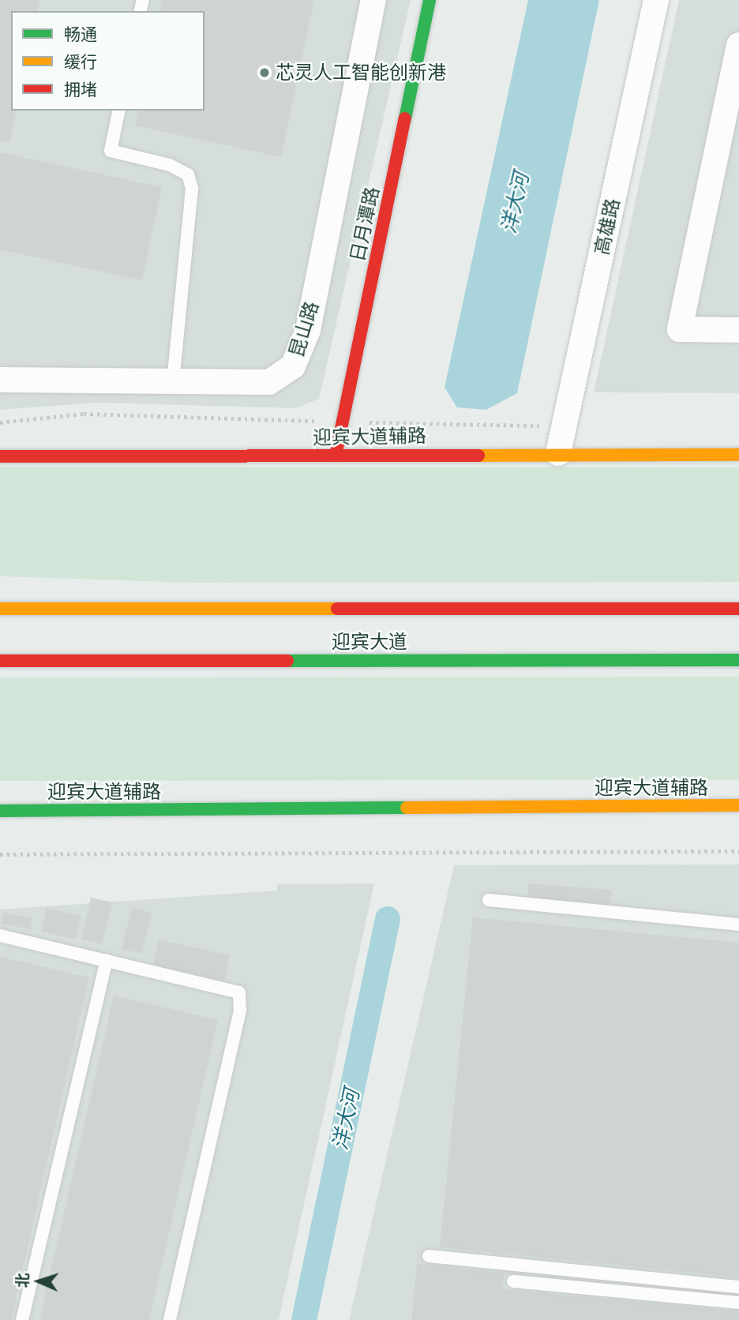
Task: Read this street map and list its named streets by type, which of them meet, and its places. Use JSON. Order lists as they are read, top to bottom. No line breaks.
{"streets":{"main road":["日月潭路","迎宾大道辅路","迎宾大道"],"street":["高雄路","昆山路"]},"crossings":[["日月潭路","迎宾大道辅路"],["高雄路","迎宾大道辅路"]],"water":["洋大河"],"places":["芯灵人工智能创新港"],"legend":["畅通","缓行","拥堵"],"north":"left"}
